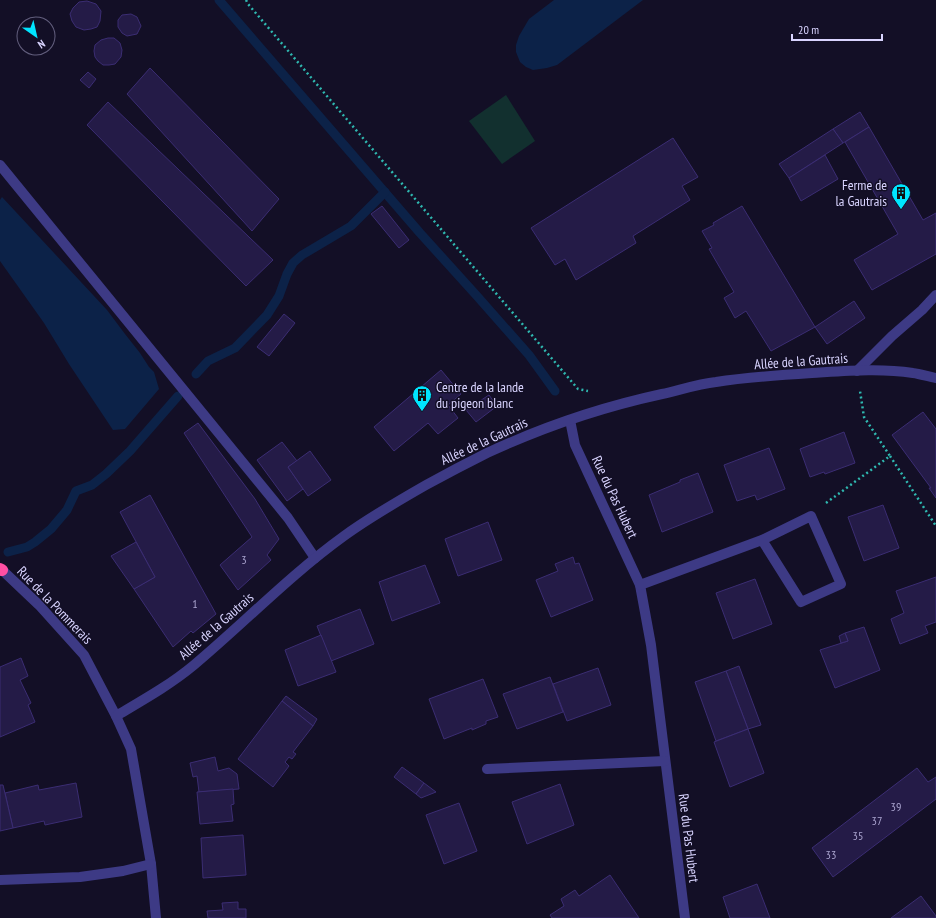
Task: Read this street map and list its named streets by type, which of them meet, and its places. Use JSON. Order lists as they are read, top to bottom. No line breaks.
{"streets":{"street":["Allée de la Gautrais","Rue du Pas Hubert","Rue de la Pommerais"]},"crossings":[["Allée de la Gautrais","Rue du Pas Hubert"],["Allée de la Gautrais","Rue de la Pommerais"]],"places":{"building":["Ferme de la Gautrais","Centre de la lande du pigeon blanc"]},"house_numbers":["3","1","39","37","35","33"],"scale_bar":"20 m","north":"bottom right"}
